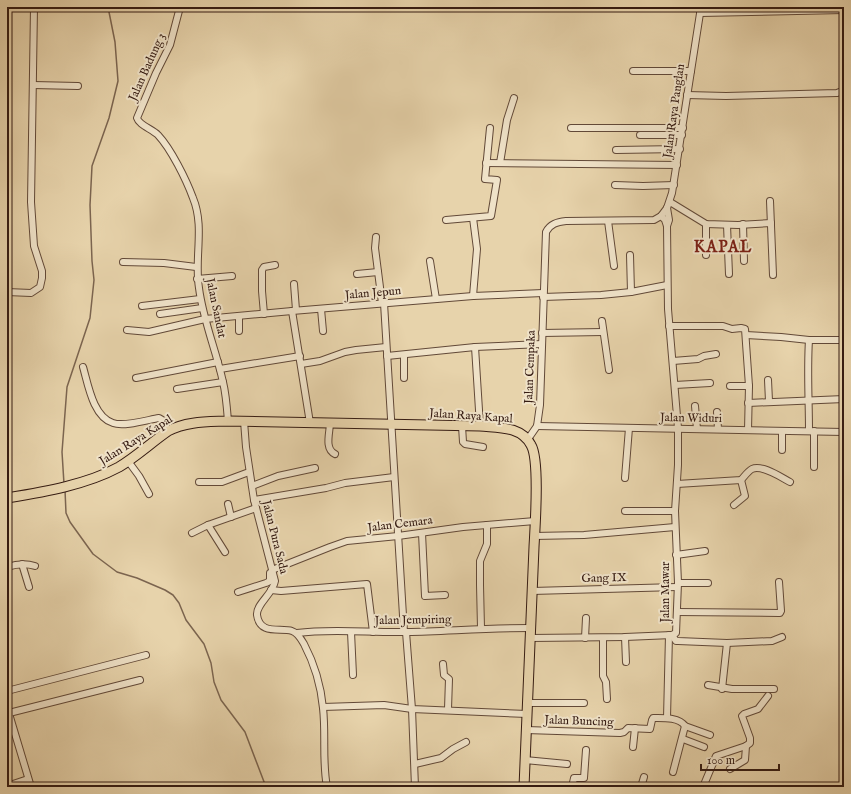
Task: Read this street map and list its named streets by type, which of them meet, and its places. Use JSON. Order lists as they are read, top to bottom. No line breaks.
{"streets":{"highway":["Jalan Raya Kapal"],"street":["Jalan Badung 3","Jalan Raya Panglan","Jalan Jepun","Jalan Sandat","Jalan Cempaka","Jalan Widuri","Jalan Cemara","Jalan Pura Sada","Gang IX","Jalan Mawar","Jalan Jempiring","Jalan Buncing"]},"crossings":[["Jalan Badung 3","Jalan Sandat"],["Jalan Raya Panglan","Jalan Cempaka"],["Jalan Raya Panglan","Jalan Mawar"],["Jalan Jepun","Jalan Sandat"],["Jalan Jepun","Jalan Cempaka"],["Jalan Jepun","Jalan Mawar"],["Jalan Sandat","Jalan Raya Kapal"],["Jalan Cempaka","Jalan Raya Kapal"],["Jalan Cempaka","Jalan Widuri"],["Jalan Raya Kapal","Jalan Pura Sada"],["Jalan Widuri","Jalan Mawar"],["Jalan Cemara","Jalan Pura Sada"],["Jalan Pura Sada","Jalan Jempiring"],["Gang IX","Jalan Mawar"]],"districts":["KAPAL"],"scale_bar":"100 m"}
